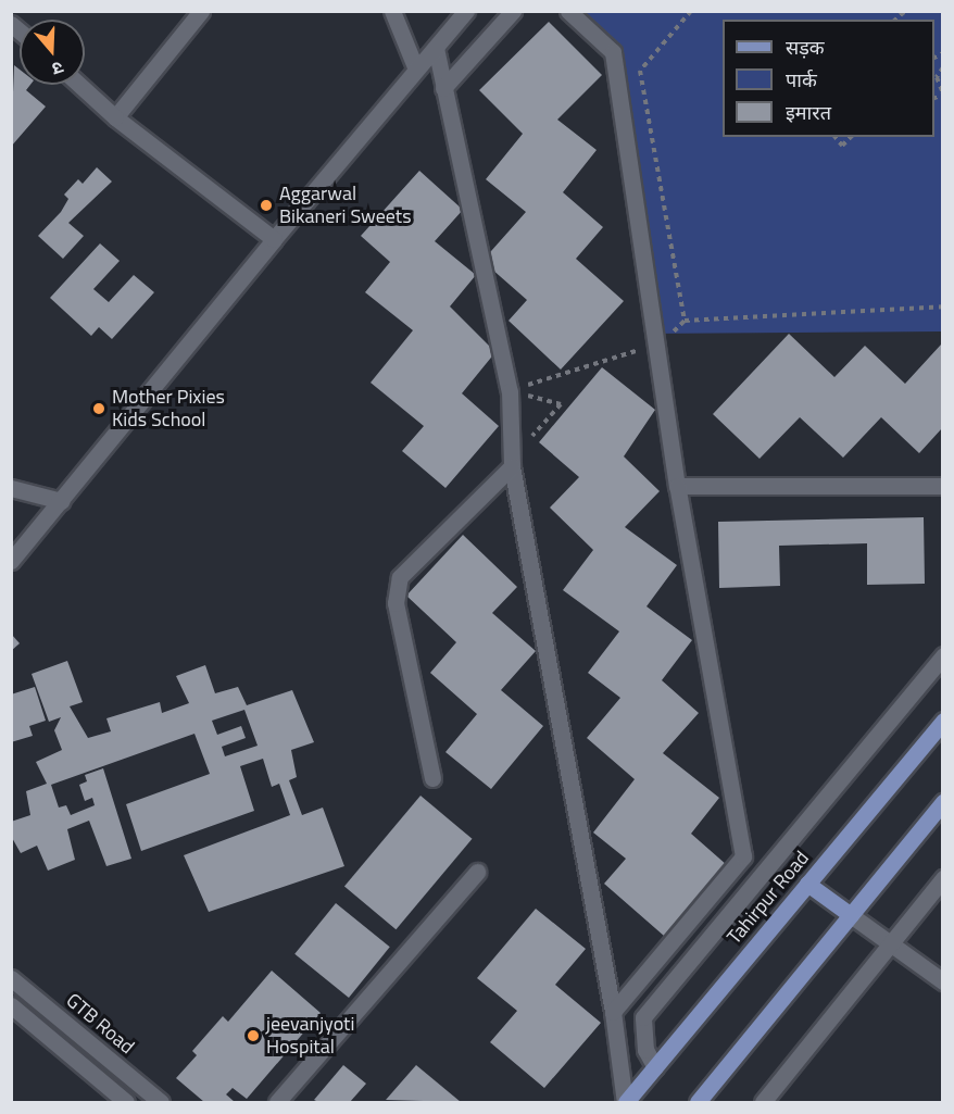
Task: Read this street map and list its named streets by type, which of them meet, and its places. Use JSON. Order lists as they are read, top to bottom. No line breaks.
{"streets":{"main road":["Tahirpur Road"],"street":["GTB Road"]},"places":["Aggarwal Bikaneri Sweets","Mother Pixies Kids School","jeevanjyoti Hospital"],"legend":["सड़क","पार्क","इमारत"],"north":"bottom"}
